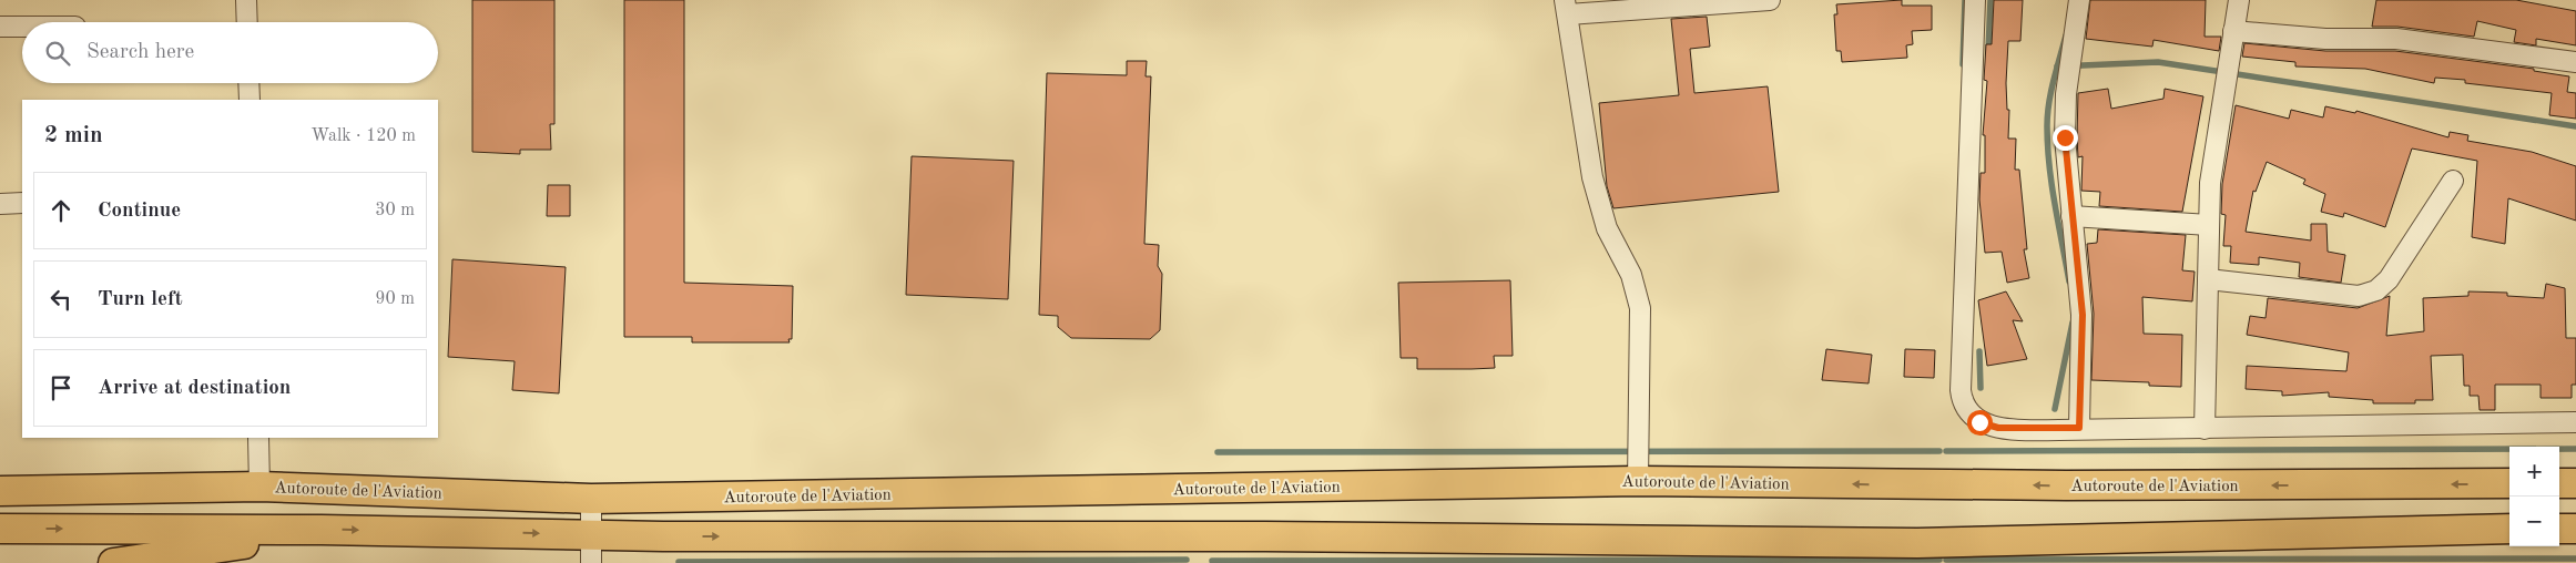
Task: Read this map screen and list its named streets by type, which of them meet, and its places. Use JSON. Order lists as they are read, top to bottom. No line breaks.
{"streets":{"highway":["Autoroute de l'Aviation"]},"page":{"search":"Search here","heading":["2 min","Walk · 120 m"],"list":[["Continue","30 m"],["Turn left","90 m"],"Arrive at destination"],"map_buttons":["+","−"]}}
